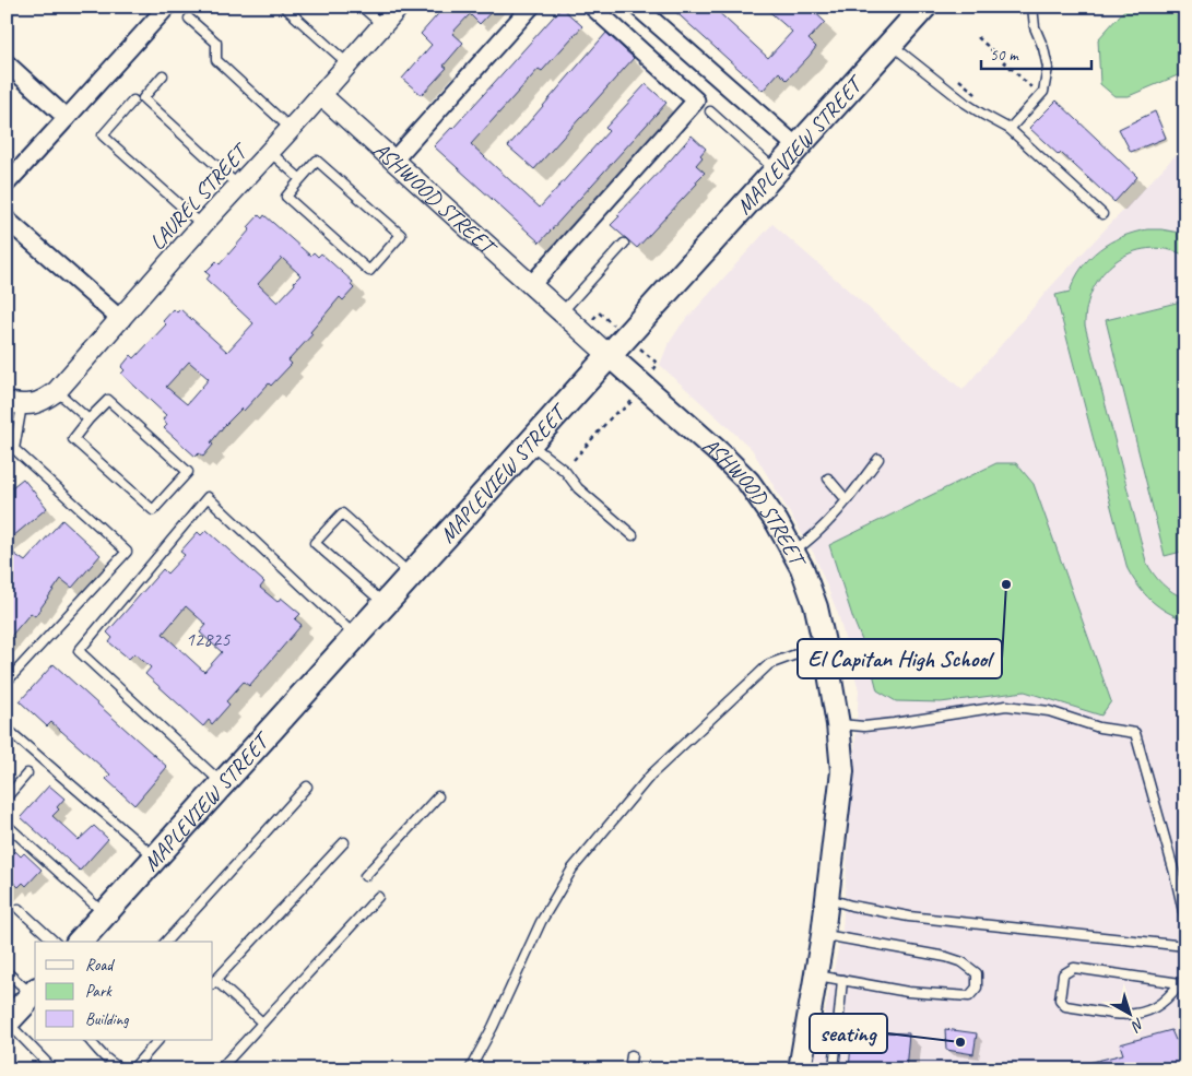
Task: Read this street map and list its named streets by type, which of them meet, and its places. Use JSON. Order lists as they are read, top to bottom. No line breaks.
{"streets":{"main road":["MAPLEVIEW STREET","ASHWOOD STREET"],"street":["LAUREL STREET"]},"crossings":[["MAPLEVIEW STREET","ASHWOOD STREET"],["ASHWOOD STREET","LAUREL STREET"]],"places":["El Capitan High School","seating"],"house_numbers":["12825"],"legend":["Road","Park","Building"],"scale_bar":"50 m","north":"bottom right"}
